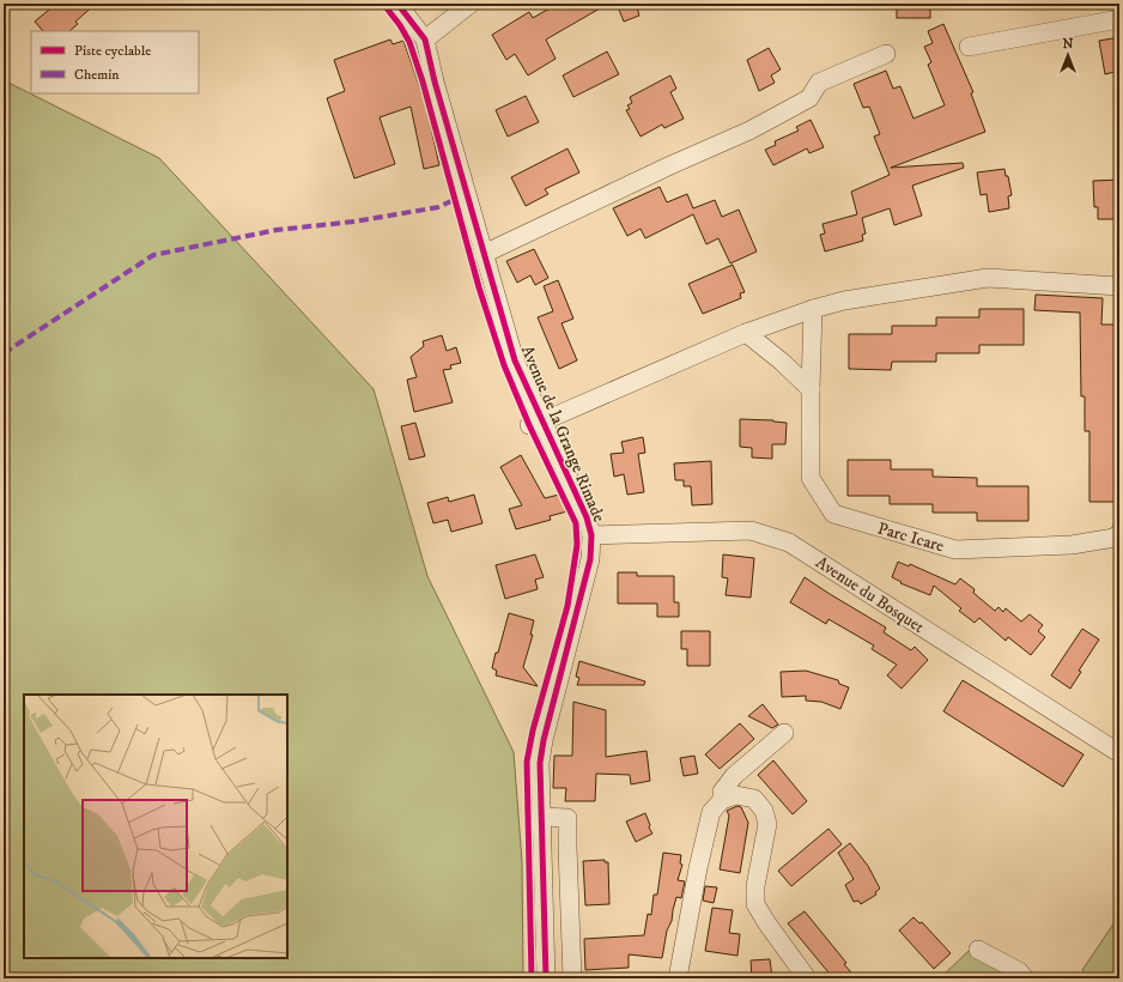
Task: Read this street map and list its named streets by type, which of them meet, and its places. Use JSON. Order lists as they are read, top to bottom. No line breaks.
{"streets":{"street":["Avenue de la Grange Rimade","Parc Icare","Avenue du Bosquet"]},"crossings":[["Avenue de la Grange Rimade","Avenue du Bosquet"]],"legend":["Piste cyclable","Chemin"],"north":"top"}
